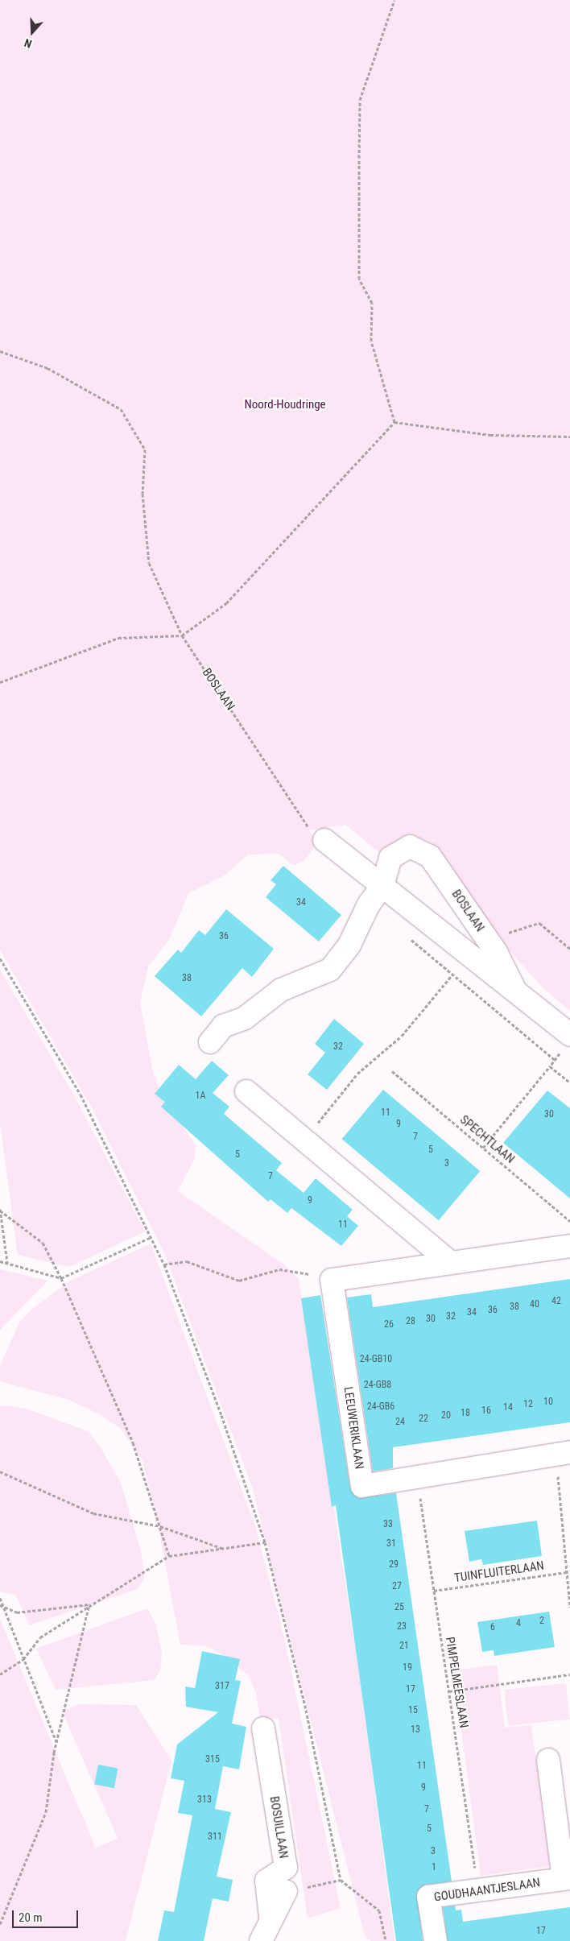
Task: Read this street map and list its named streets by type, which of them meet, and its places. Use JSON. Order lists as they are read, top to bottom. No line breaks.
{"streets":{"street":["BOSLAAN","LEEUWERIKLAAN","BOSUILLAAN","GOUDHAANTJESLAAN"],"path":["SPECHTLAAN","TUINFLUITERLAAN","PIMPELMEESLAAN"]},"crossings":[["LEEUWERIKLAAN","PIMPELMEESLAAN"],["TUINFLUITERLAAN","PIMPELMEESLAAN"],["PIMPELMEESLAAN","GOUDHAANTJESLAAN"]],"parks":["Noord-Houdringe"],"house_numbers":["34","36","38","32","1A","11","30","9","7","5","5","3","7","9","11","42","40","38","36","34","32","30","28","26","24-GB10","24-GB8","10","12","24-GB6","14","16","18","20","22","24","33","31","29","27","25","2","4","23","6","21","19","317","17","15","13","315","11","9","313","7","5","311","3","1","17"],"scale_bar":"20 m","north":"bottom"}
